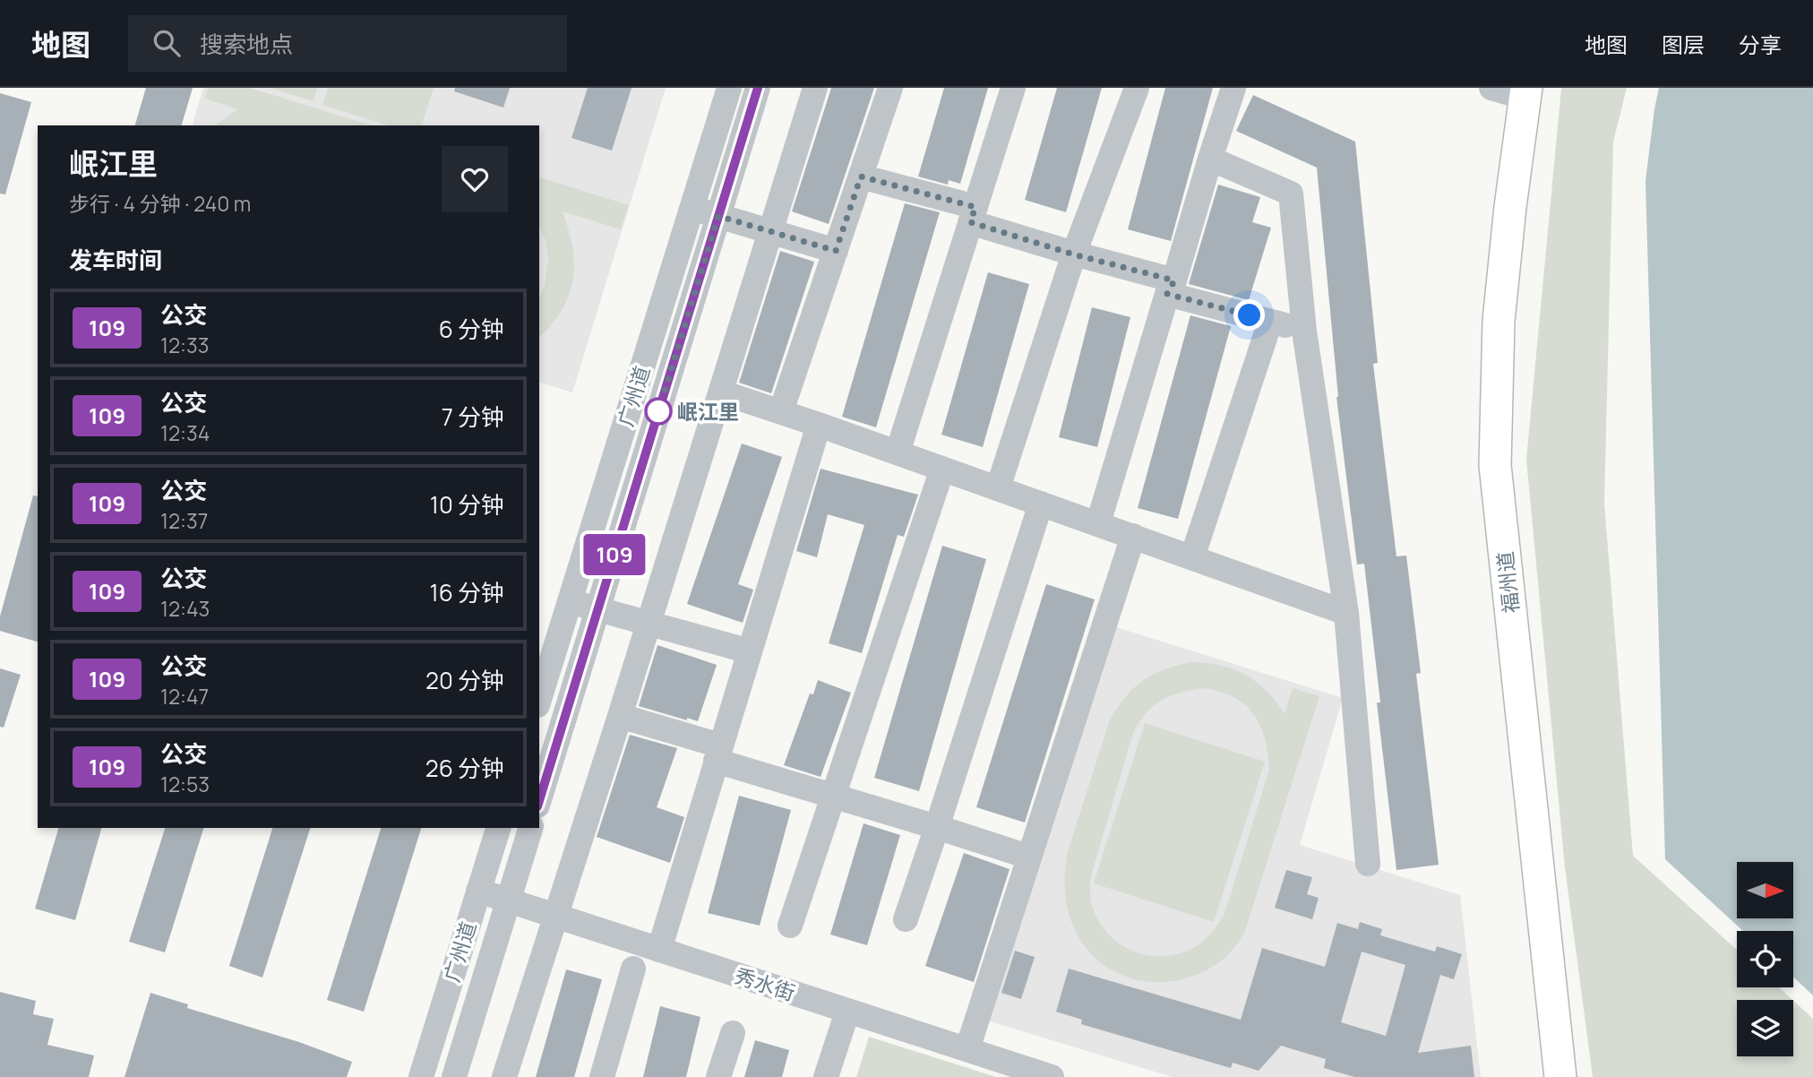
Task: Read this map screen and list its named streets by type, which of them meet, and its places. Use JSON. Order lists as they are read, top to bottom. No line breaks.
{"streets":{"main road":["福州道"],"street":["广州道","秀水街"]},"crossings":[["广州道","秀水街"]],"places":["岷江里"],"lines":["bus line 109"],"north":"right","page":{"header":"地图","search":"搜索地点","nav":["地图","图层","分享"],"on_map":"109","heading":[["岷江里","步行 · 4 分钟 · 240 m"],"发车时间"],"list":[{"mark":"109","name":"公交","note":"12:33","value":"6 分钟"},{"mark":"109","name":"公交","note":"12:34","value":"7 分钟"},{"mark":"109","name":"公交","note":"12:37","value":"10 分钟"},{"mark":"109","name":"公交","note":"12:43","value":"16 分钟"},{"mark":"109","name":"公交","note":"12:47","value":"20 分钟"},{"mark":"109","name":"公交","note":"12:53","value":"26 分钟"}]}}
